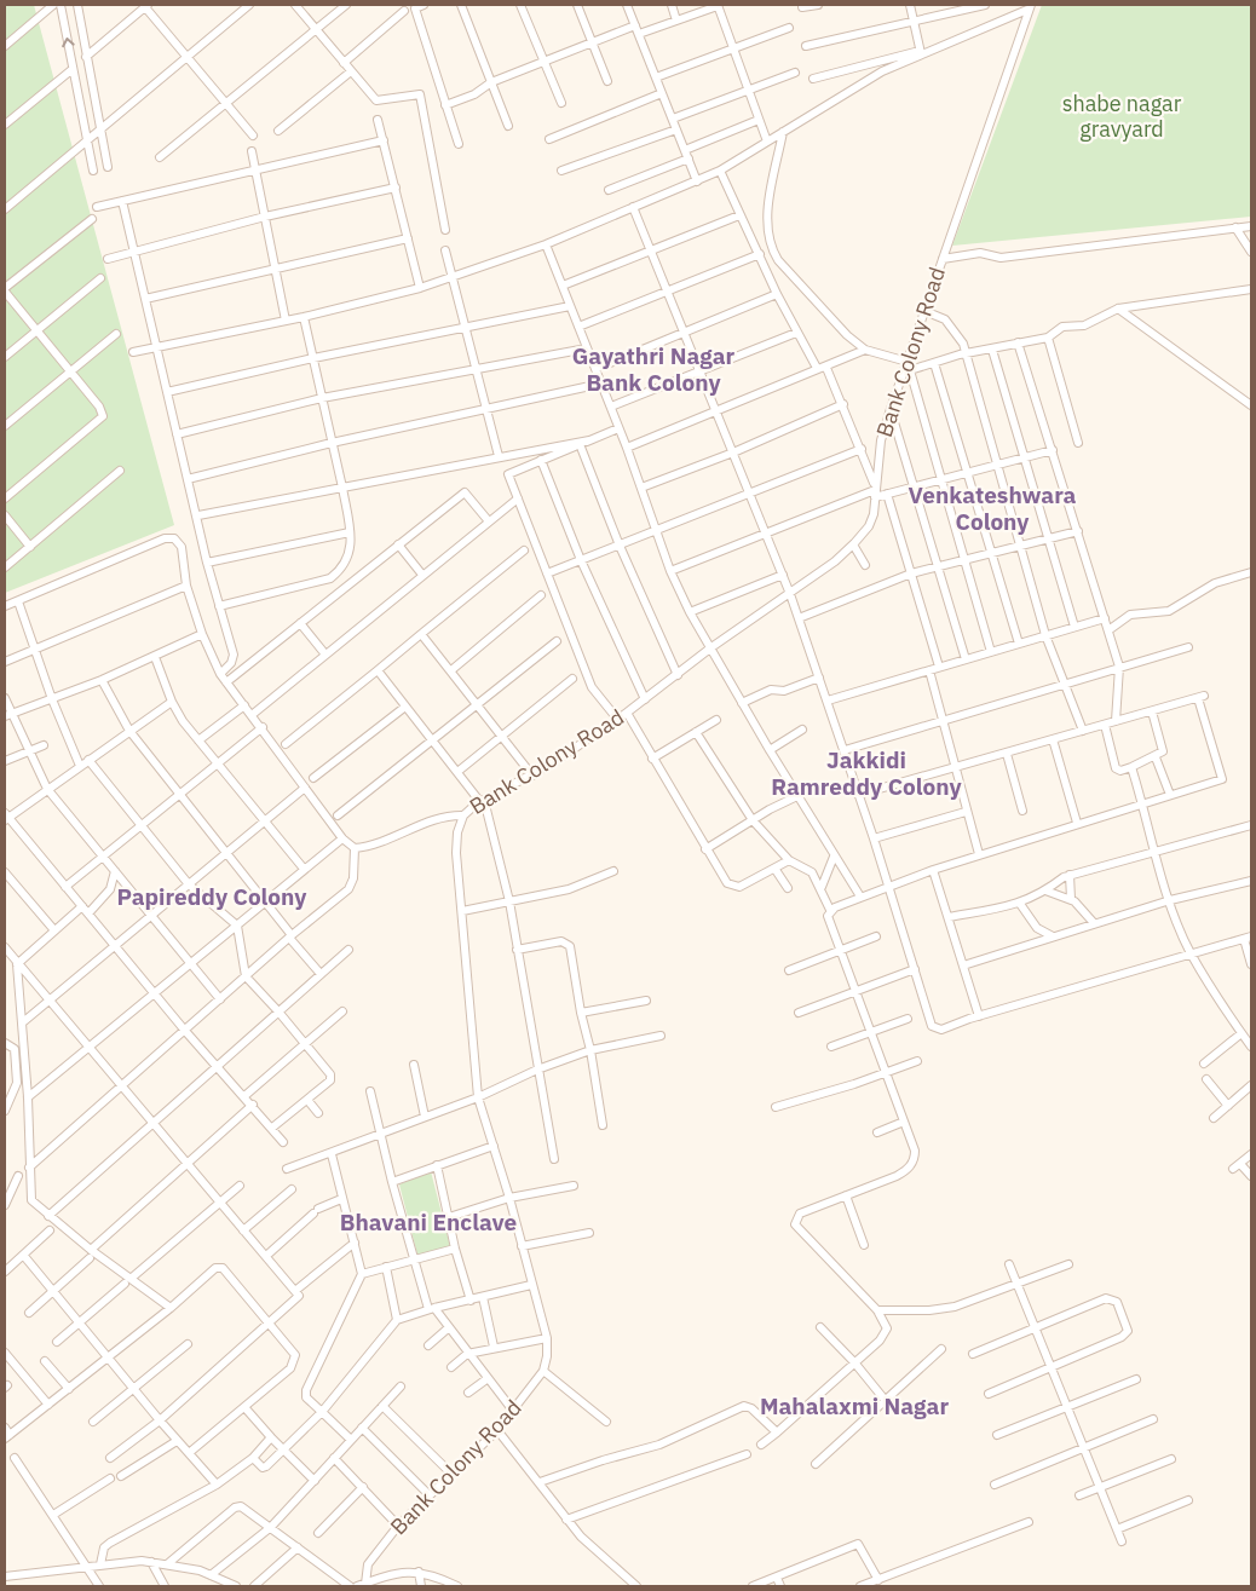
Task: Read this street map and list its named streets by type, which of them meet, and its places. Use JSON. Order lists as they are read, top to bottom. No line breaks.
{"streets":{"street":["Bank Colony Road"]},"districts":["Gayathri Nagar Bank Colony","Venkateshwara Colony","Jakkidi Ramreddy Colony","Papireddy Colony","Bhavani Enclave","Mahalaxmi Nagar"],"parks":["shabe nagar gravyard"]}
